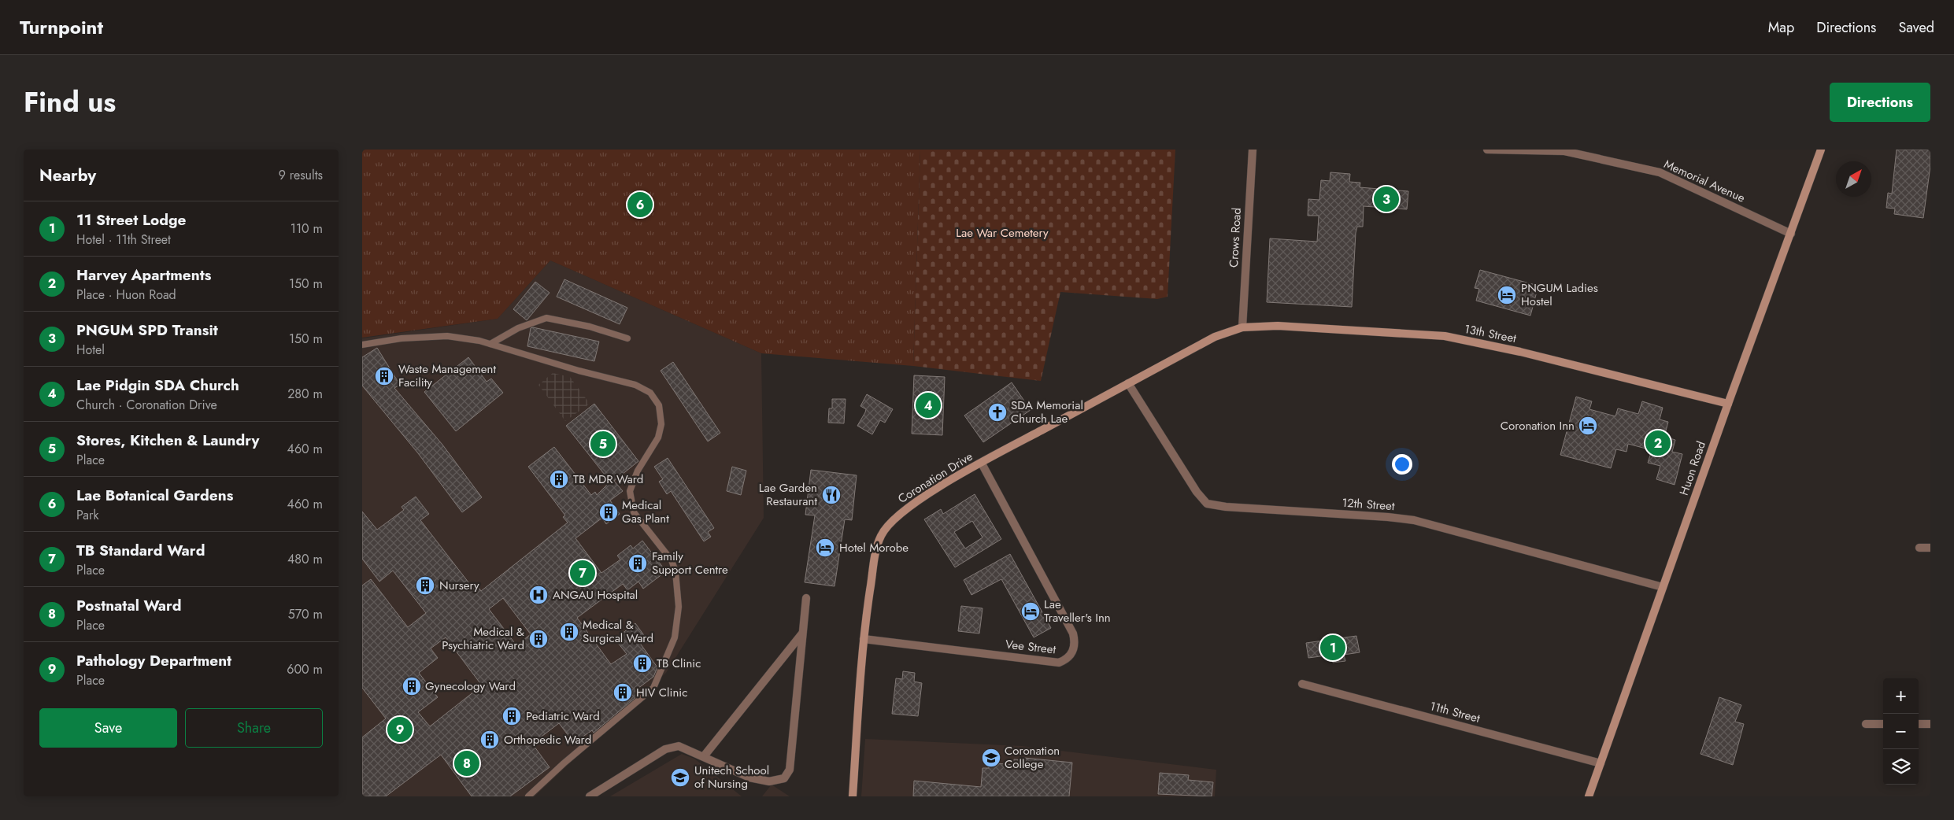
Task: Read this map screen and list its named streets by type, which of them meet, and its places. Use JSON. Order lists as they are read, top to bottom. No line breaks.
{"streets":{"street":["Memorial Avenue","Crows Road","13th Street","Huon Road","Coronation Drive","12th Street","Vee Street","11th Street"]},"crossings":[["Memorial Avenue","Huon Road"],["Crows Road","13th Street"],["Crows Road","Coronation Drive"],["13th Street","Huon Road"],["13th Street","Coronation Drive"],["Huon Road","12th Street"],["Huon Road","11th Street"],["Coronation Drive","12th Street"],["Coronation Drive","Vee Street"]],"parks":["Lae War Cemetery"],"places":{"hotel":["PNGUM Ladies Hostel","Coronation Inn","Hotel Morobe","Lae Traveller's Inn"],"building":["Waste Management Facility","TB MDR Ward","Medical Gas Plant","Family Support Centre","Nursery","Medical & Surgical Ward","Medical & Psychiatric Ward","TB Clinic","Gynecology Ward","HIV Clinic","Pediatric Ward","Orthopedic Ward"],"church":["SDA Memorial Church Lae"],"restaurant":["Lae Garden Restaurant"],"hospital":["ANGAU Hospital"],"school or university":["Coronation College","Unitech School of Nursing"]},"north":"top right","page":{"header":"Turnpoint","nav":["Map","Directions","Saved"],"title":"Find us","buttons":["Directions",["Save","Share"]],"heading":["Nearby","9 results"],"pins":["3","6","4","2","5","7","1","9","8"],"list":[{"mark":"1","name":"11 Street Lodge","note":"Hotel · 11th Street","value":"110 m"},{"mark":"2","name":"Harvey Apartments","note":"Place · Huon Road","value":"150 m"},{"mark":"3","name":"PNGUM SPD Transit","note":"Hotel","value":"150 m"},{"mark":"4","name":"Lae Pidgin SDA Church","note":"Church · Coronation Drive","value":"280 m"},{"mark":"5","name":"Stores, Kitchen & Laundry","note":"Place","value":"460 m"},{"mark":"6","name":"Lae Botanical Gardens","note":"Park","value":"460 m"},{"mark":"7","name":"TB Standard Ward","note":"Place","value":"480 m"},{"mark":"8","name":"Postnatal Ward","note":"Place","value":"570 m"},{"mark":"9","name":"Pathology Department","note":"Place","value":"600 m"}],"map_buttons":["+","−"]}}
